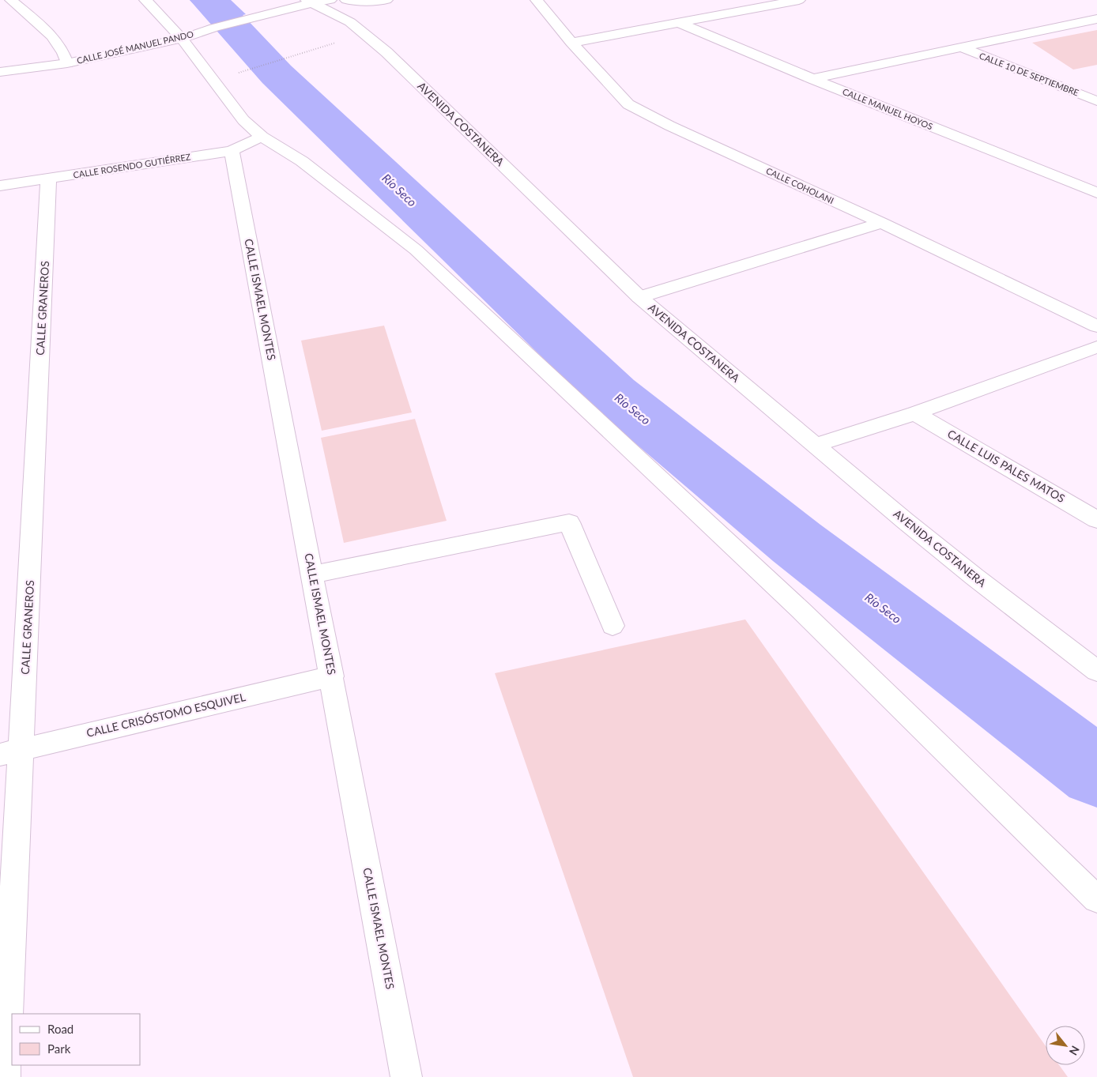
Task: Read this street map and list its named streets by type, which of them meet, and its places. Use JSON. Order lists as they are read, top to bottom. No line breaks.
{"streets":{"street":["CALLE JOSÉ MANUEL PANDO","CALLE 10 DE SEPTIEMBRE","CALLE MANUEL HOYOS","AVENIDA COSTANERA","CALLE ROSENDO GUTIÉRREZ","CALLE COHOLANI","CALLE ISMAEL MONTES","CALLE GRANEROS","CALLE LUIS PALES MATOS","CALLE CRISÓSTOMO ESQUIVEL"]},"crossings":[["CALLE JOSÉ MANUEL PANDO","AVENIDA COSTANERA"],["CALLE ROSENDO GUTIÉRREZ","CALLE ISMAEL MONTES"],["CALLE ROSENDO GUTIÉRREZ","CALLE GRANEROS"],["CALLE ISMAEL MONTES","CALLE CRISÓSTOMO ESQUIVEL"],["CALLE GRANEROS","CALLE CRISÓSTOMO ESQUIVEL"]],"water":["Río Seco"],"legend":["Road","Park"],"north":"bottom right"}
